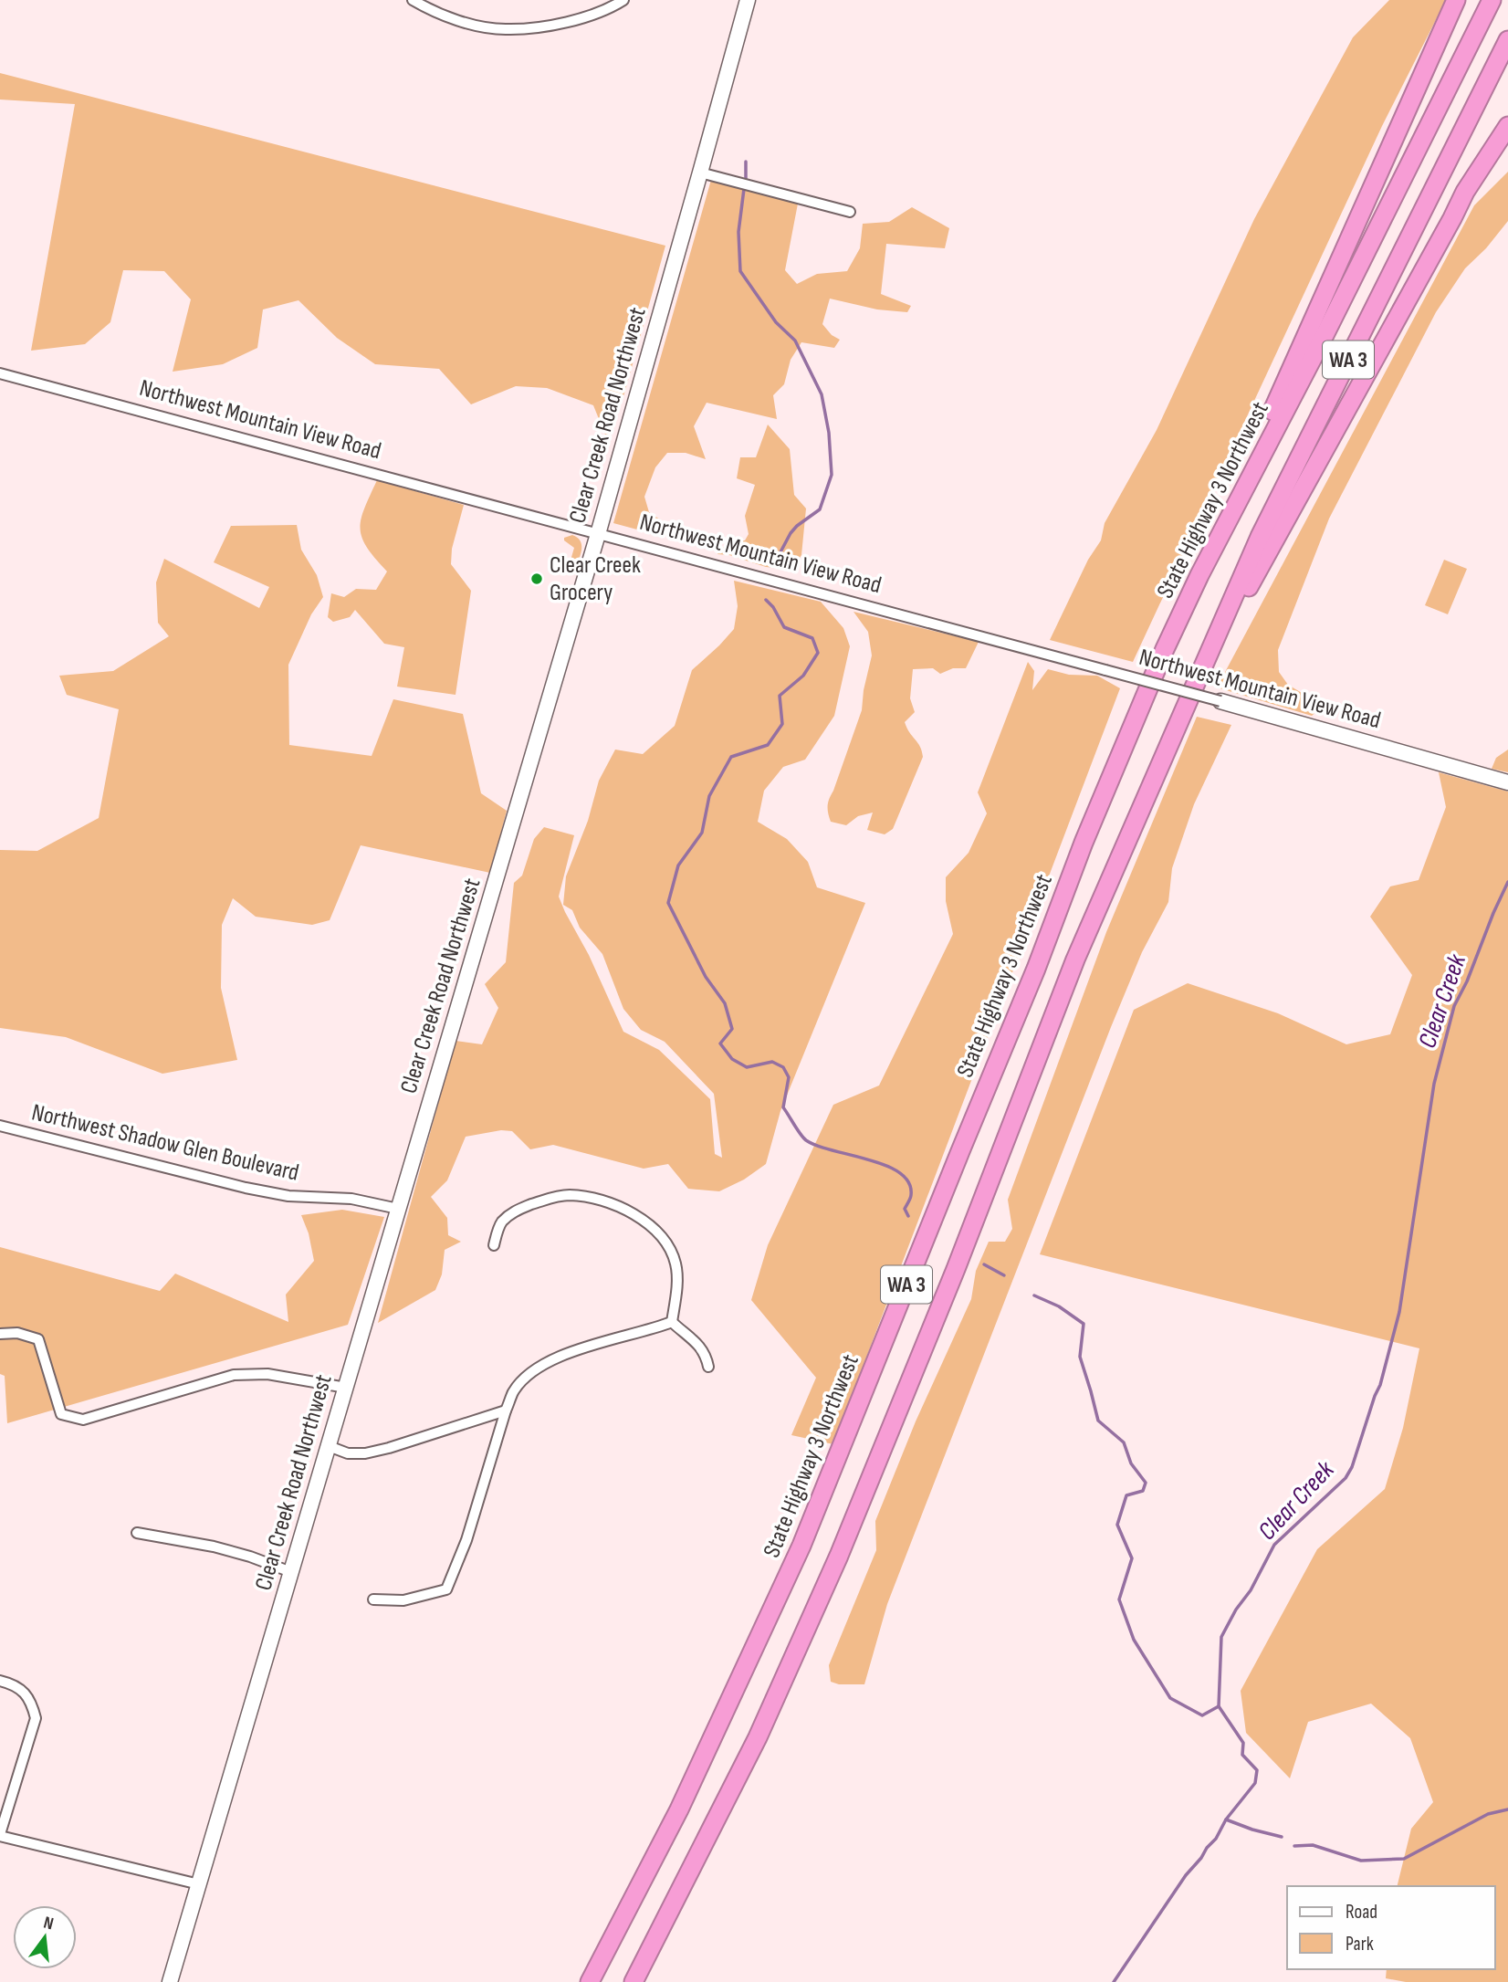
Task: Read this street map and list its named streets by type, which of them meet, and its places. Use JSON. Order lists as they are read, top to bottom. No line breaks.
{"streets":{"highway":["WA 3","State Highway 3 Northwest"],"main road":["Clear Creek Road Northwest","Northwest Mountain View Road"],"street":["Northwest Shadow Glen Boulevard"]},"crossings":[["Clear Creek Road Northwest","Northwest Mountain View Road"],["Clear Creek Road Northwest","Northwest Shadow Glen Boulevard"]],"water":["Clear Creek"],"places":["Clear Creek Grocery"],"legend":["Road","Park"],"north":"top"}
